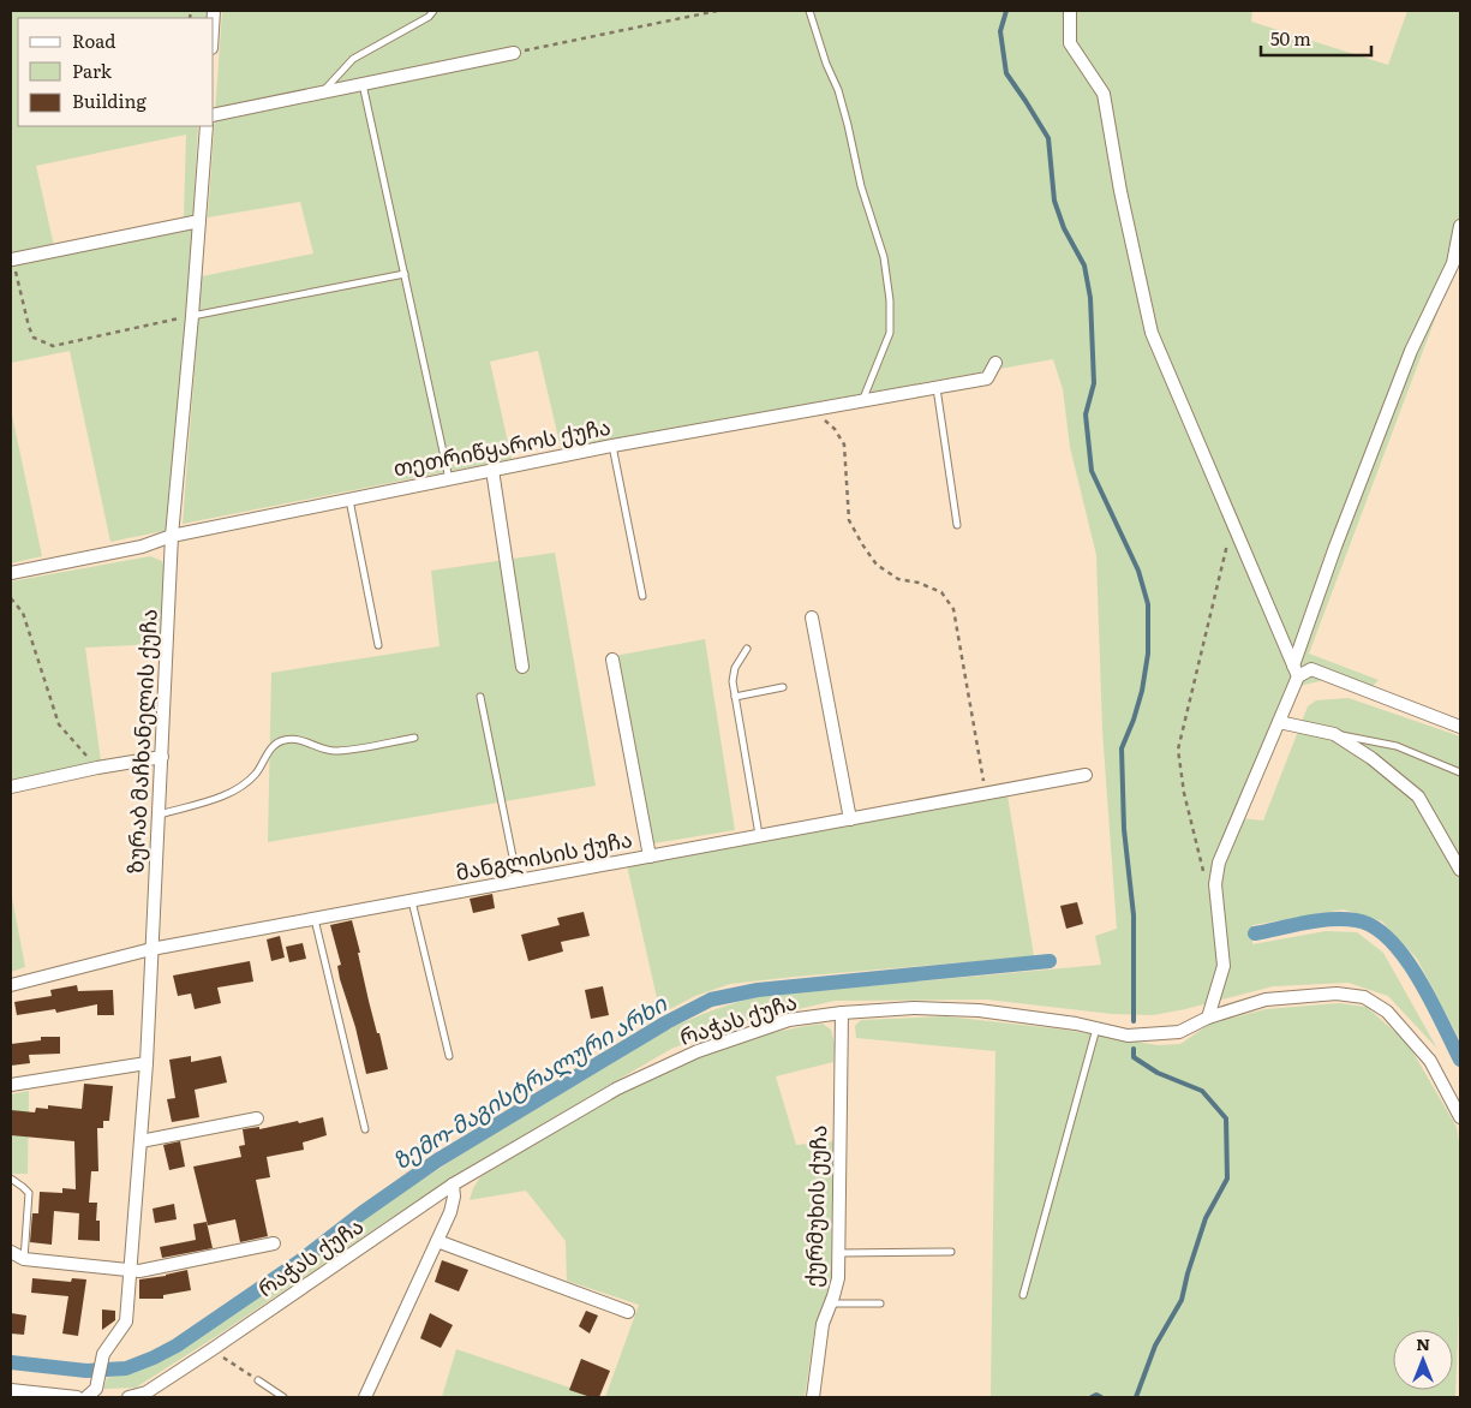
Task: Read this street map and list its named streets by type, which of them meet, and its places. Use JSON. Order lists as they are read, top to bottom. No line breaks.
{"streets":{"street":["თეთრიწყაროს ქუჩა","ზურაბ მაჩხანელის ქუჩა","მანგლისის ქუჩა","რაჭას ქუჩა","ქურმუხის ქუჩა"]},"crossings":[["თეთრიწყაროს ქუჩა","ზურაბ მაჩხანელის ქუჩა"],["ზურაბ მაჩხანელის ქუჩა","მანგლისის ქუჩა"],["რაჭას ქუჩა","ქურმუხის ქუჩა"]],"water":["ზემო-მაგისტრალური არხი"],"legend":["Road","Park","Building"],"scale_bar":"50 m","north":"top"}
